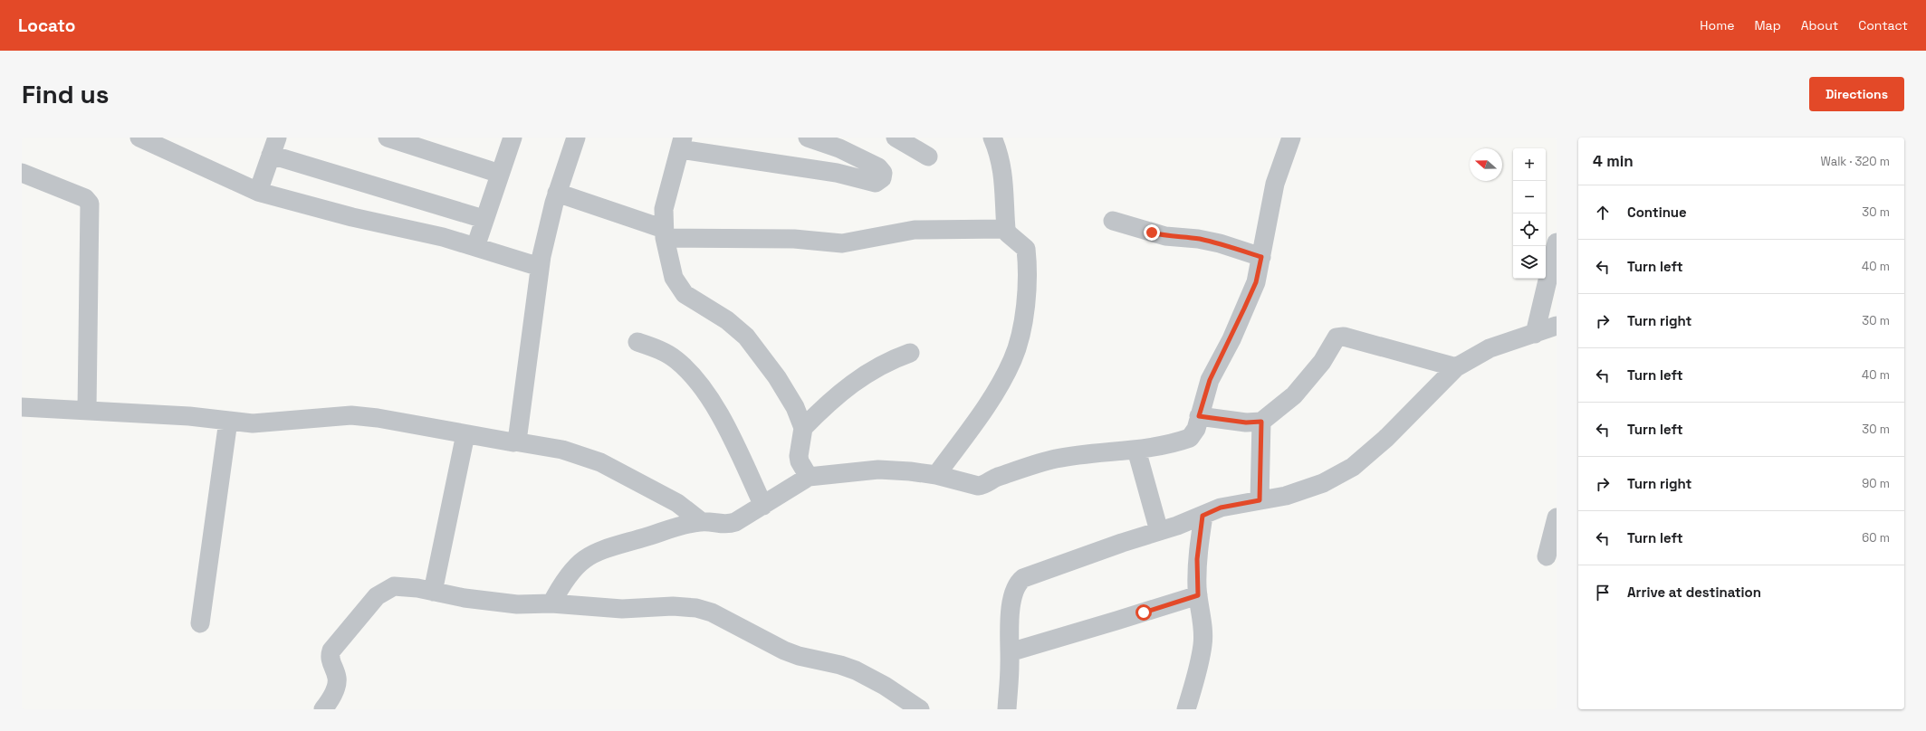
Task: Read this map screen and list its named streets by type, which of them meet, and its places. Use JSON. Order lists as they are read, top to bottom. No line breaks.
{"north":"left","page":{"header":"Locato","nav":["Home","Map","About","Contact"],"buttons":"Directions","title":"Find us","heading":["4 min","Walk · 320 m"],"map_buttons":["+","−"],"list":[["Continue","30 m"],["Turn left","40 m"],["Turn right","30 m"],["Turn left","40 m"],["Turn left","30 m"],["Turn right","90 m"],["Turn left","60 m"],"Arrive at destination"]}}
